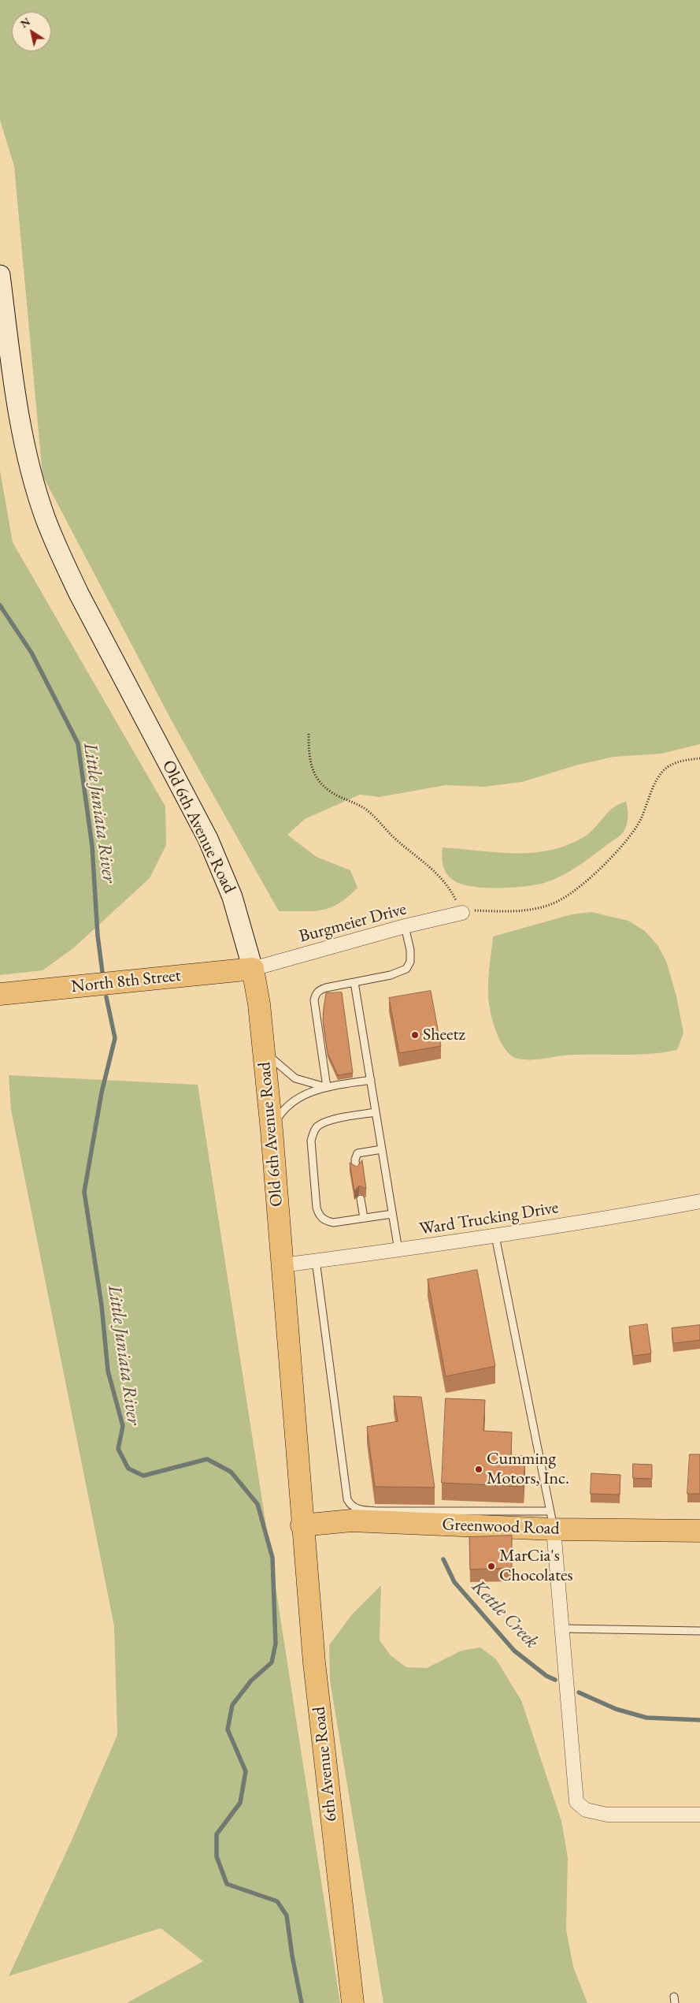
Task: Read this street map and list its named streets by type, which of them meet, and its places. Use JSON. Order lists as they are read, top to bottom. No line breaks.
{"streets":{"main road":["Old 6th Avenue Road","North 8th Street","Greenwood Road","6th Avenue Road"],"street":["Burgmeier Drive","Ward Trucking Drive"]},"crossings":[["Old 6th Avenue Road","Burgmeier Drive"],["Old 6th Avenue Road","North 8th Street"],["Old 6th Avenue Road","Ward Trucking Drive"],["Old 6th Avenue Road","Greenwood Road"],["Old 6th Avenue Road","6th Avenue Road"],["Burgmeier Drive","North 8th Street"],["Greenwood Road","6th Avenue Road"]],"water":["Little Juniata River","Kettle Creek"],"places":["Sheetz","Cumming Motors, Inc.","MarCia's Chocolates"],"north":"top left"}
